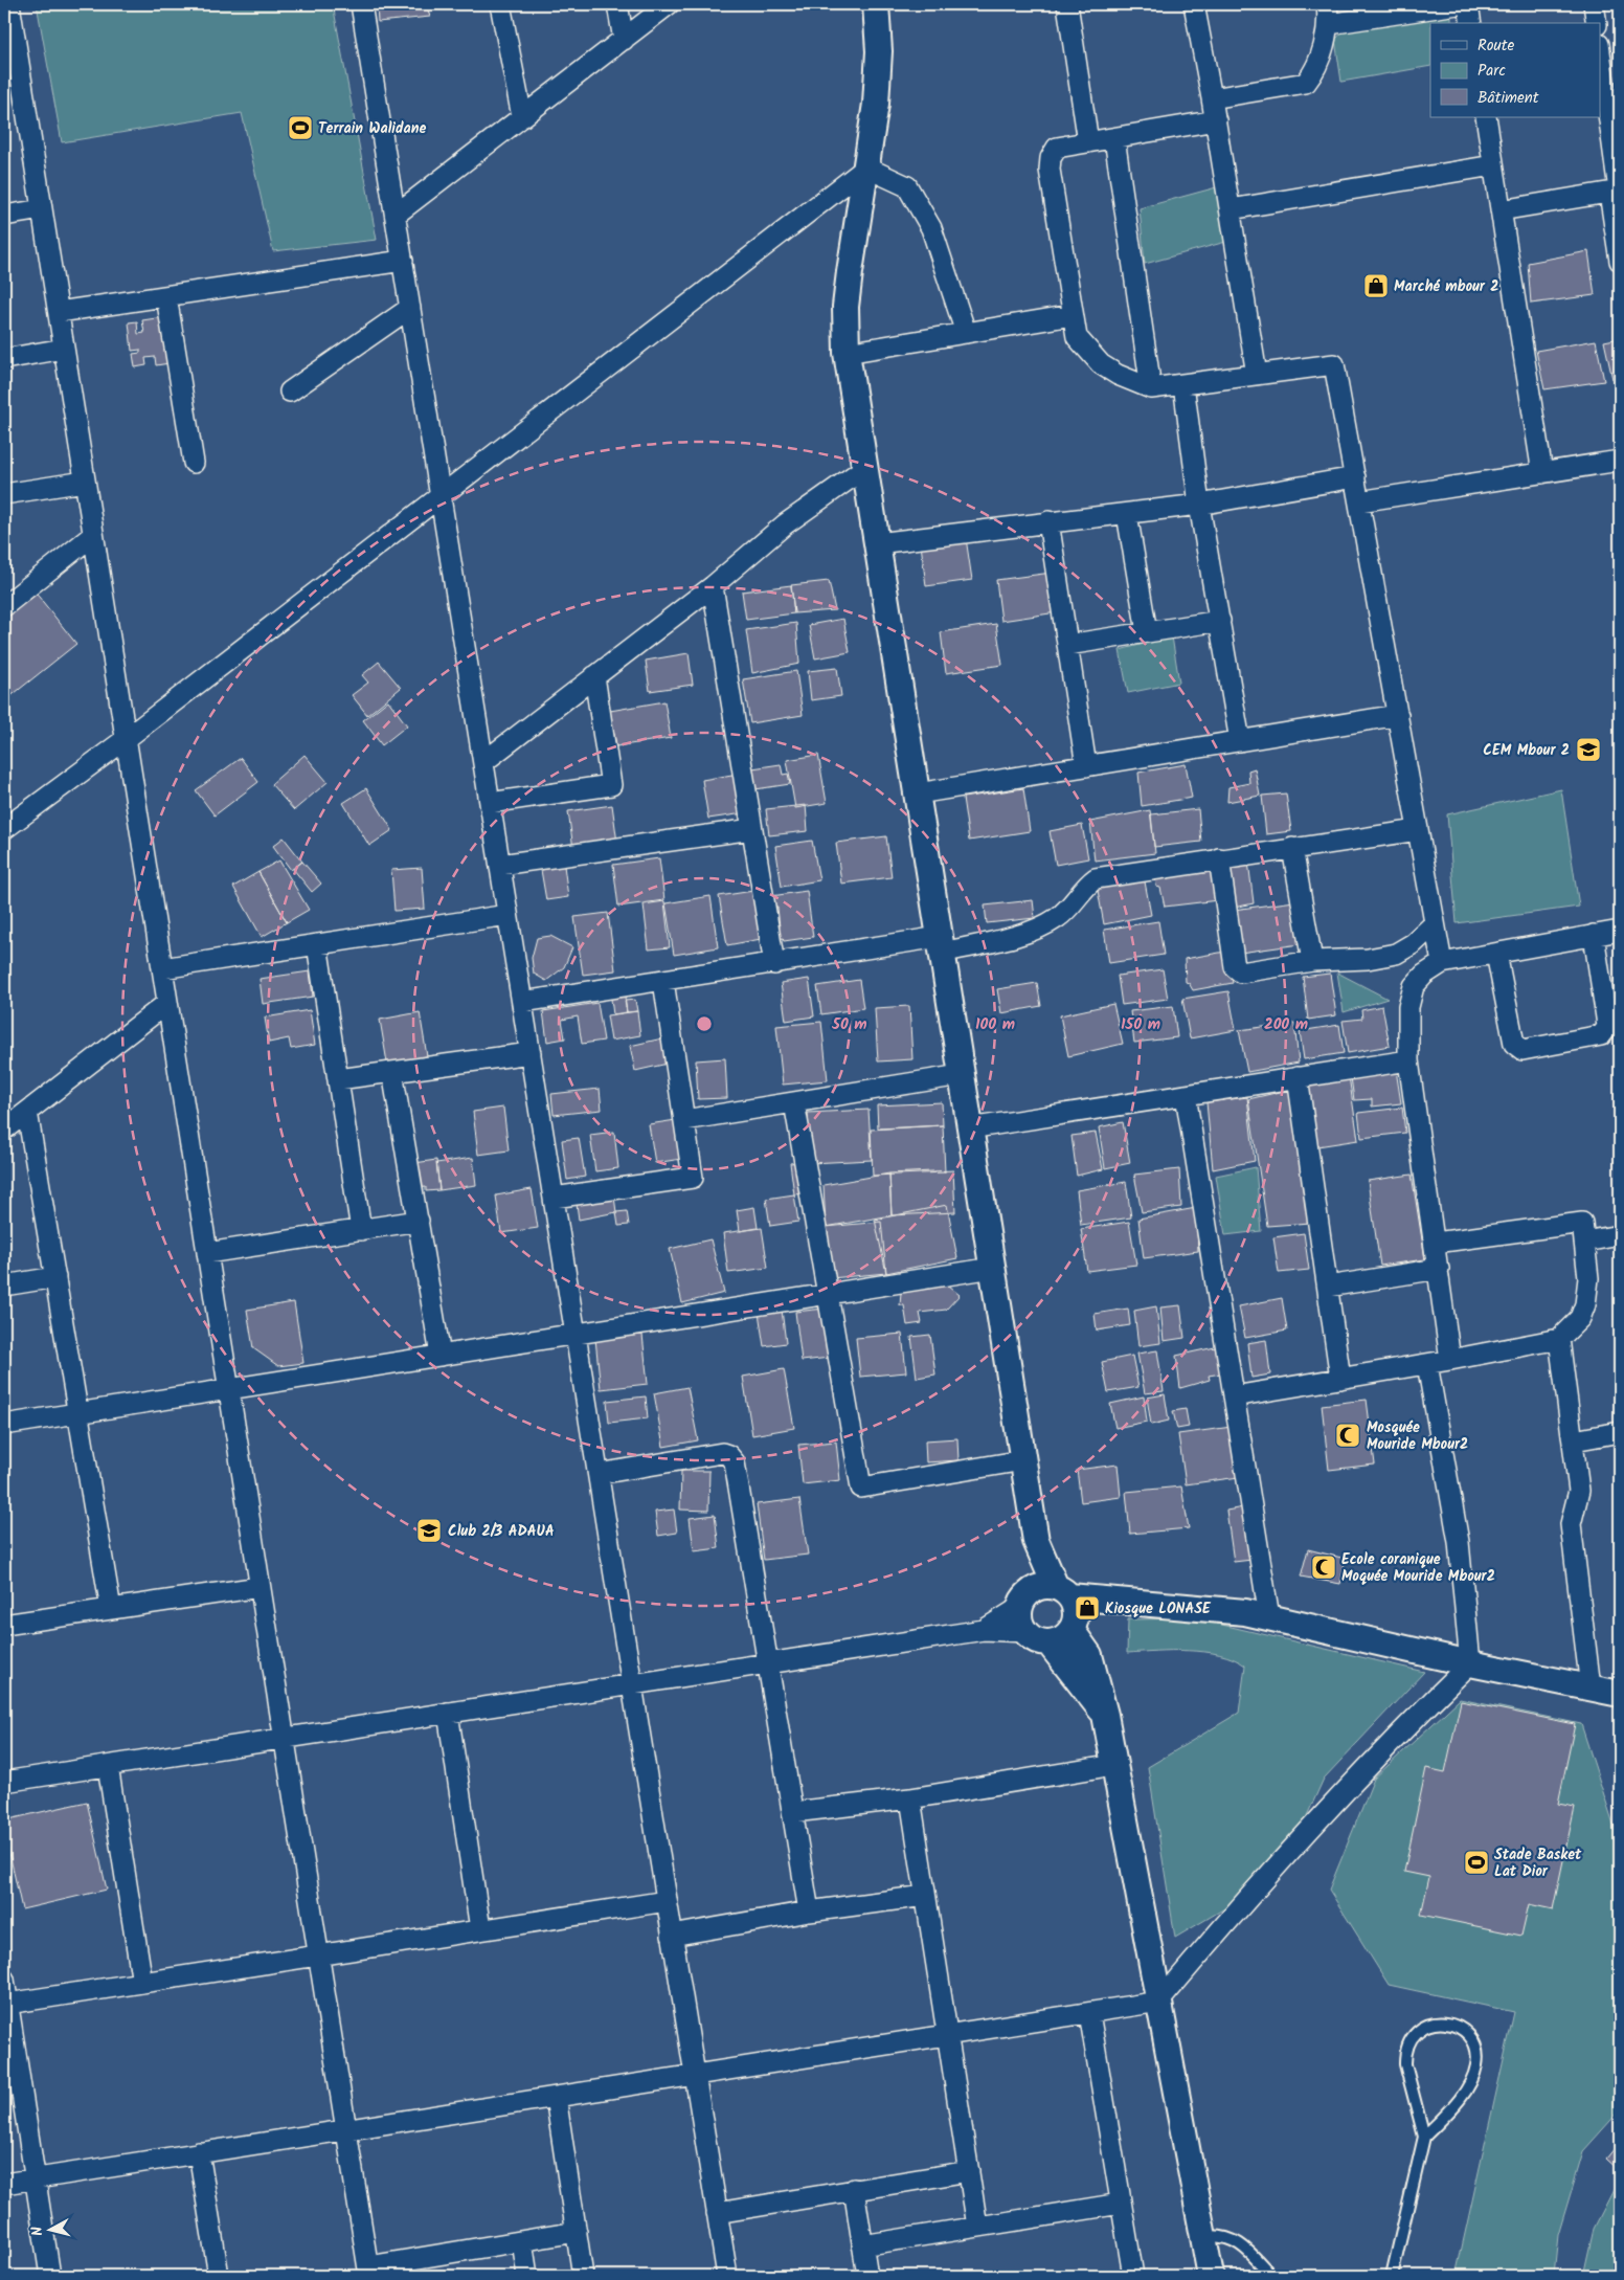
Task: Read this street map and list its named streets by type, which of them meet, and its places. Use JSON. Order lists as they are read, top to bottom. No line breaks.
{"places":{"sports":["Terrain Walidane","Stade Basket Lat Dior"],"shop":["Marché mbour 2","Kiosque LONASE"],"school or university":["CEM Mbour 2","Club 2/3 ADAUA"],"mosque":["Mosquée Mouride Mbour2","Ecole coranique Moquée Mouride Mbour2"]},"legend":["Route","Parc","Bâtiment"],"north":"left","rings":["50 m","100 m","150 m","200 m"]}
